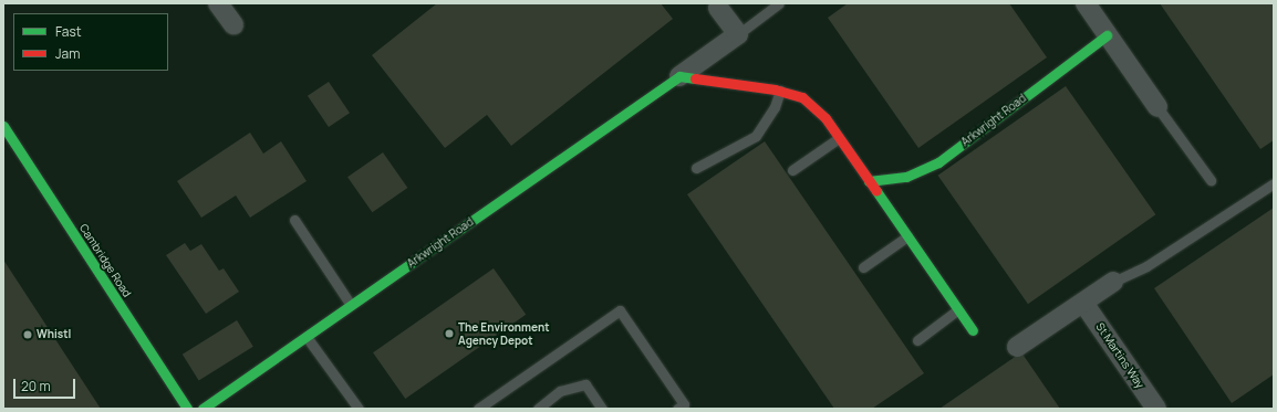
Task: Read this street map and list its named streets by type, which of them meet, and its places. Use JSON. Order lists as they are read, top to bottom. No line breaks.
{"streets":{"street":["Arkwright Road","Cambridge Road","St Martins Way"]},"places":["The Environment Agency Depot","Whistl"],"legend":["Fast","Jam"],"scale_bar":"20 m"}
